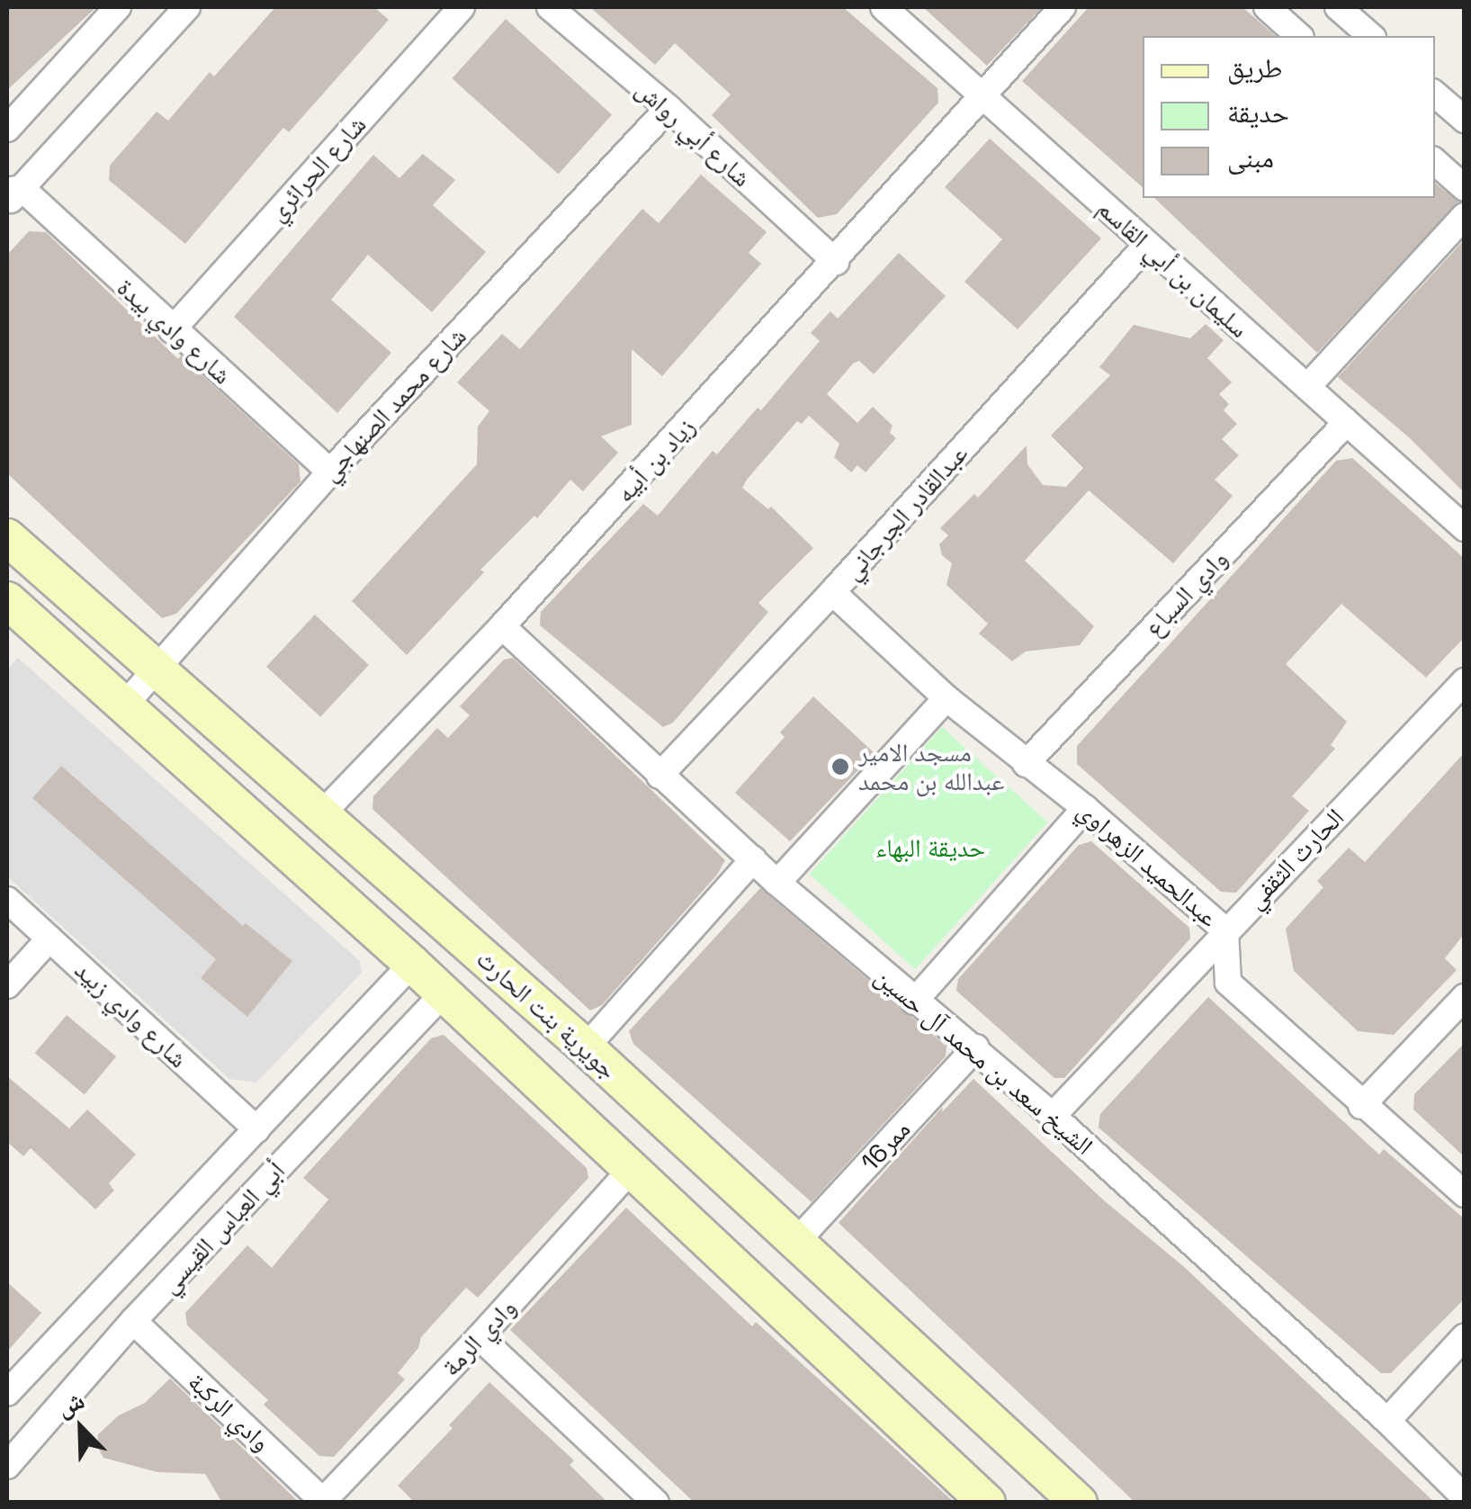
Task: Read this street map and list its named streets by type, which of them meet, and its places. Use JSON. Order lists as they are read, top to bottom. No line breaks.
{"streets":{"street":["شارع أبي رواش","شارع الحرائري","سليمان بن أبي القاسم","شارع وادي بيدة","شارع محمد الصنهاجي","زياد بن أبيه","عبدالقادر الجرجاني","وادي السباع","الحارث الثقفي","عبدالحميد الزهراوي","شارع وادي زبيد","جويرية بنت الحارث","الشيخ سعد بن محمد آل حسين","ممر16","أبي العباس القيسي","وادي الرمة","وادي الركبة"]},"crossings":[["شارع أبي رواش","شارع محمد الصنهاجي"],["شارع أبي رواش","زياد بن أبيه"],["شارع الحرائري","شارع وادي بيدة"],["سليمان بن أبي القاسم","زياد بن أبيه"],["سليمان بن أبي القاسم","عبدالقادر الجرجاني"],["سليمان بن أبي القاسم","وادي السباع"],["شارع وادي بيدة","شارع محمد الصنهاجي"],["شارع محمد الصنهاجي","جويرية بنت الحارث"],["زياد بن أبيه","جويرية بنت الحارث"],["زياد بن أبيه","الشيخ سعد بن محمد آل حسين"],["عبدالقادر الجرجاني","عبدالحميد الزهراوي"],["عبدالقادر الجرجاني","الشيخ سعد بن محمد آل حسين"],["وادي السباع","عبدالحميد الزهراوي"],["الحارث الثقفي","عبدالحميد الزهراوي"],["الحارث الثقفي","الشيخ سعد بن محمد آل حسين"],["شارع وادي زبيد","أبي العباس القيسي"],["جويرية بنت الحارث","ممر16"],["الشيخ سعد بن محمد آل حسين","ممر16"],["أبي العباس القيسي","وادي الركبة"],["وادي الرمة","وادي الركبة"]],"parks":["حديقة البهاء"],"places":["مسجد الامير عبدالله بن محمد"],"legend":["طريق","حديقة","مبنى"],"north":"top left"}
